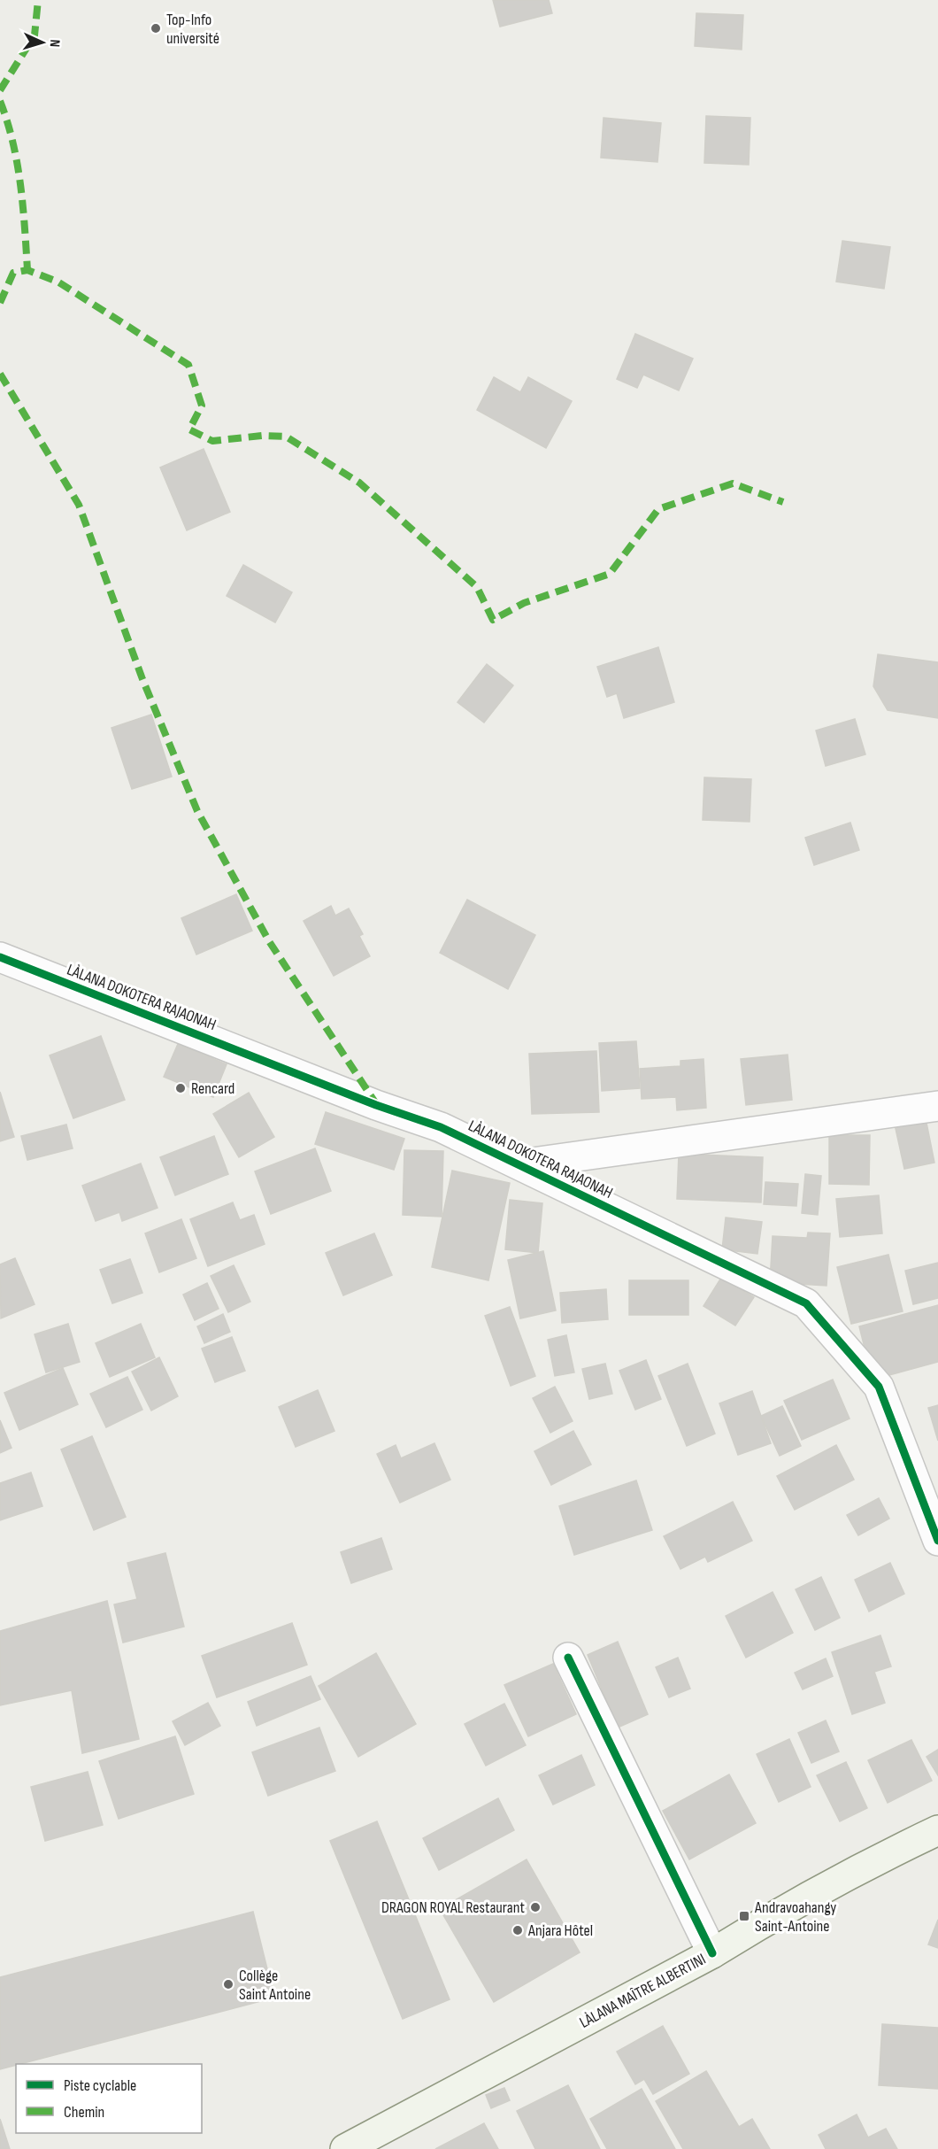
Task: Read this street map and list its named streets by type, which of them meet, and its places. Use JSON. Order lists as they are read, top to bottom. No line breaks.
{"streets":{"main road":["LÀLANA MAÎTRE ALBERTINI"],"street":["LÀLANA DOKOTERA RAJAONAH"]},"places":{"other":["Top-Info université","Rencard","DRAGON ROYAL Restaurant","Anjara Hôtel","Collège Saint Antoine"],"transit":["Andravoahangy Saint-Antoine"]},"legend":["Piste cyclable","Chemin"],"north":"right"}
